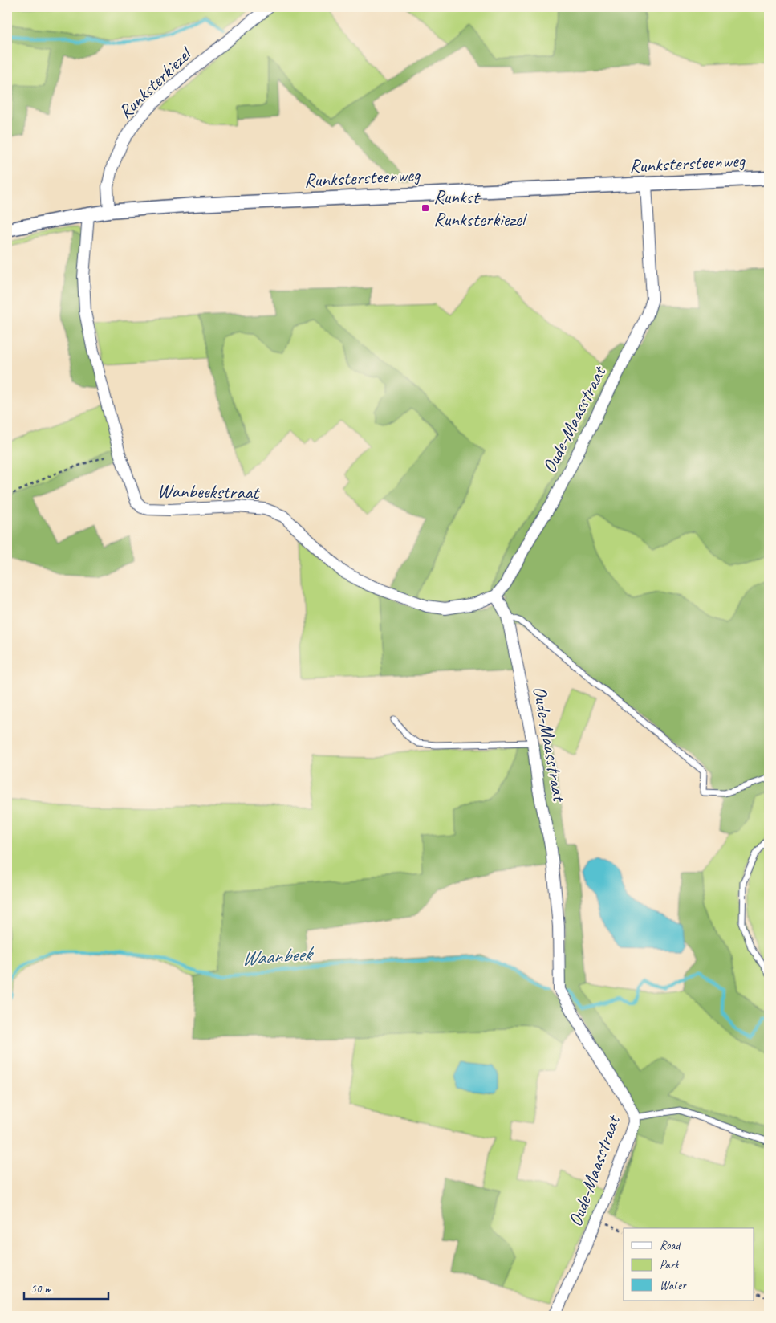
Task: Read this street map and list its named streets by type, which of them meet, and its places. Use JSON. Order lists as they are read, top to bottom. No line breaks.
{"streets":{"street":["Runksterkiezel","Runkstersteenweg","Oude-Maasstraat","Wanbeekstraat"]},"crossings":[["Runksterkiezel","Runkstersteenweg"],["Runkstersteenweg","Oude-Maasstraat"],["Runkstersteenweg","Wanbeekstraat"],["Oude-Maasstraat","Wanbeekstraat"]],"water":["Waanbeek"],"places":{"transit":["Runkst Runksterkiezel"]},"legend":["Road","Park","Water"],"scale_bar":"50 m"}
